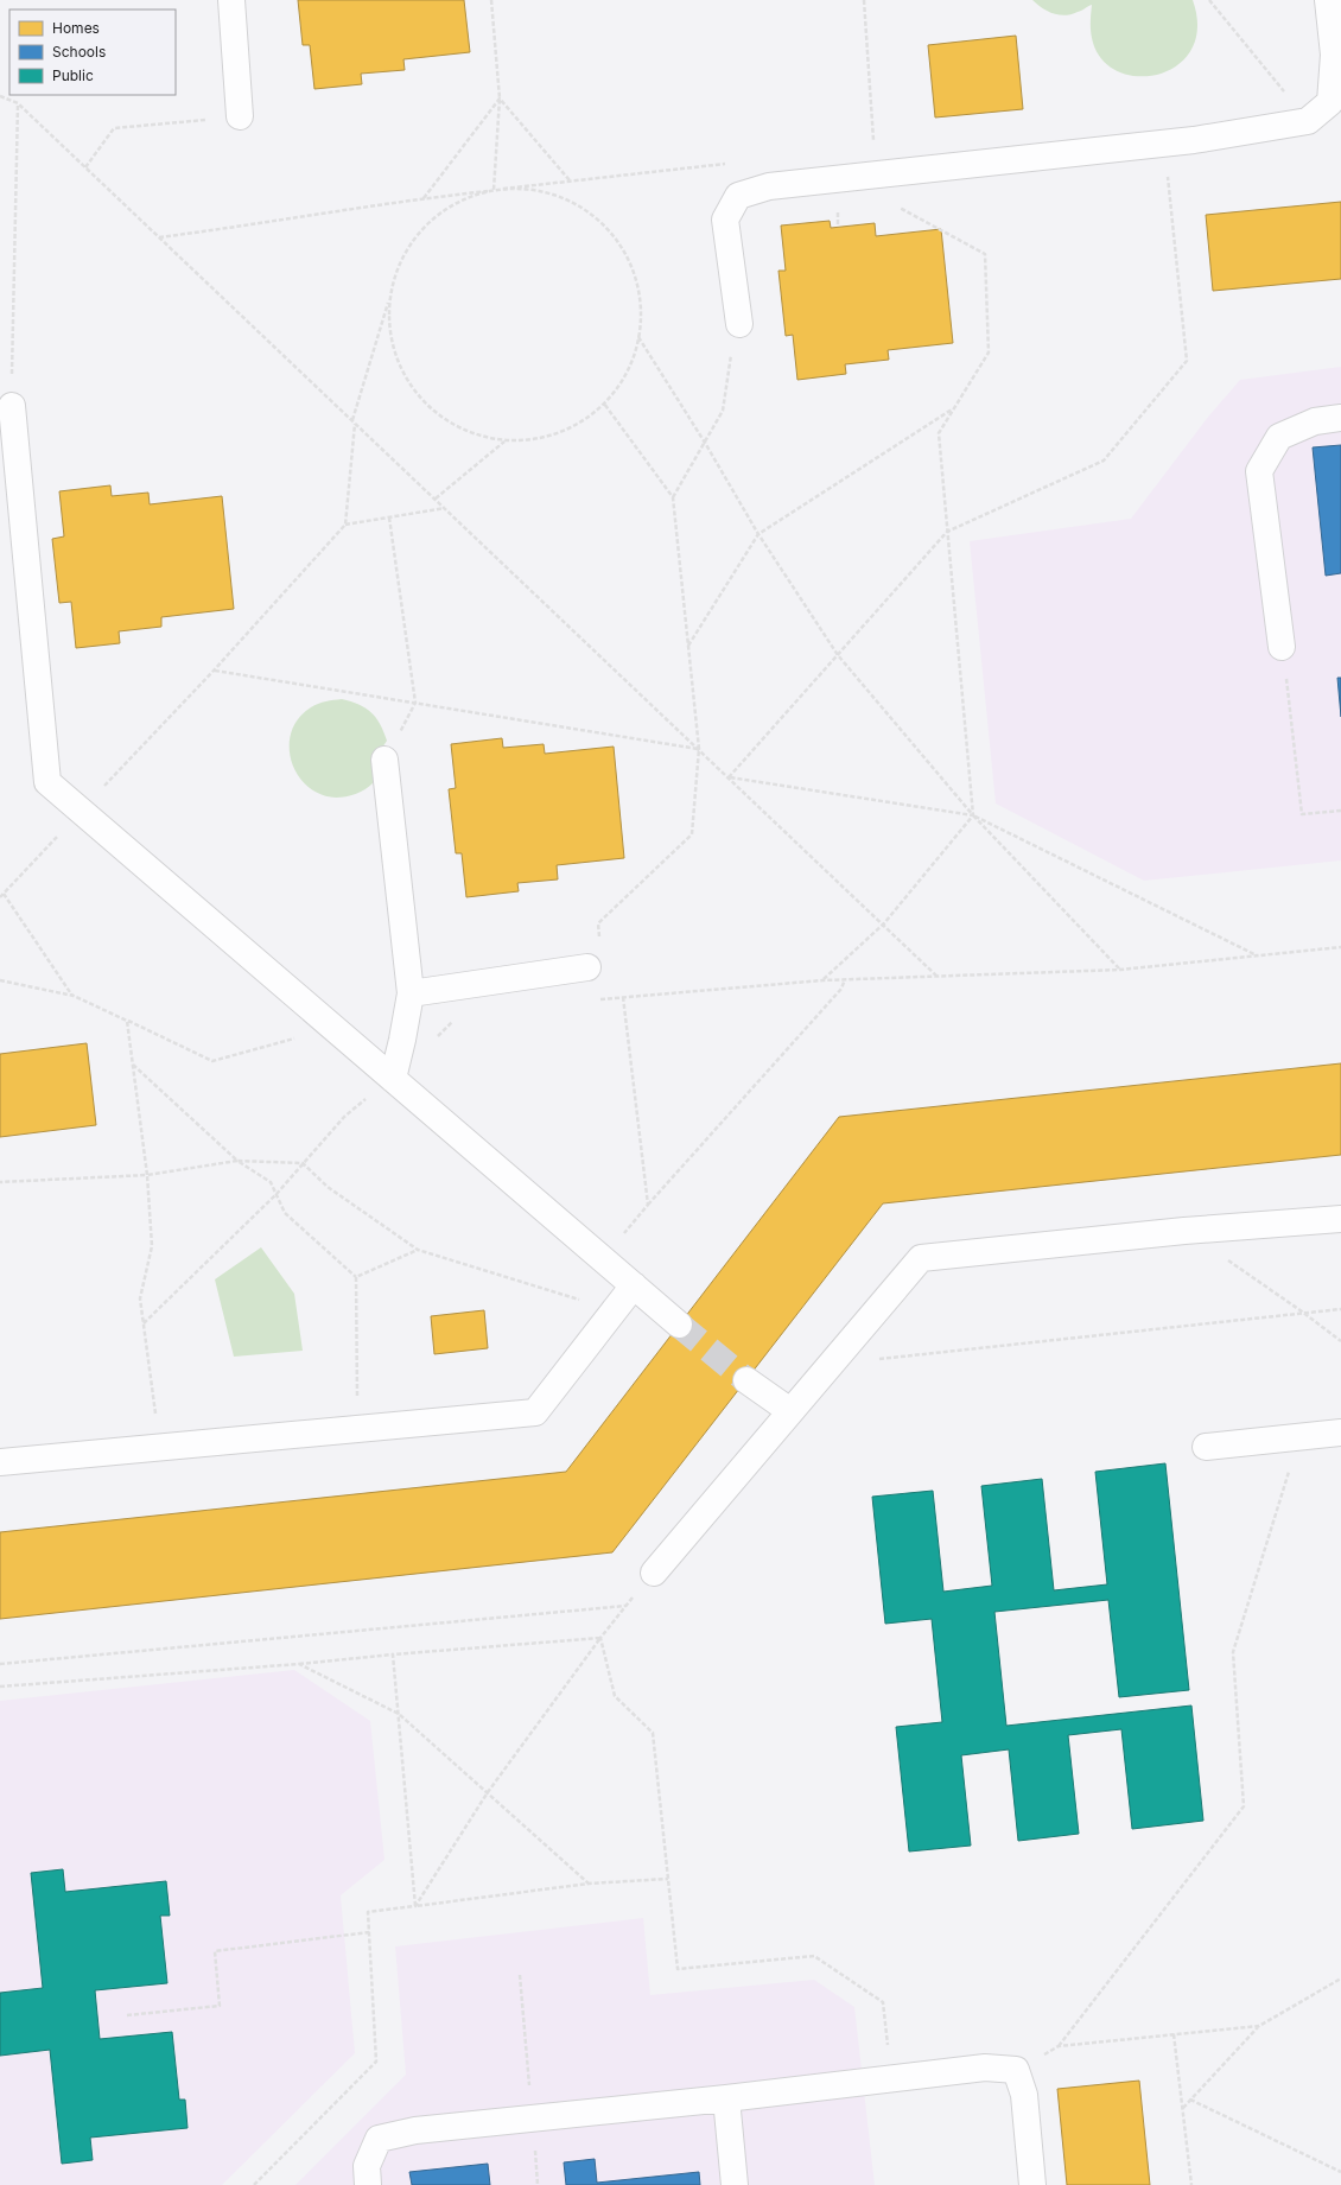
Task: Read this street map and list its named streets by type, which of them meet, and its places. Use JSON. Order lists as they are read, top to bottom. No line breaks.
{"legend":["Homes","Schools","Public"]}
